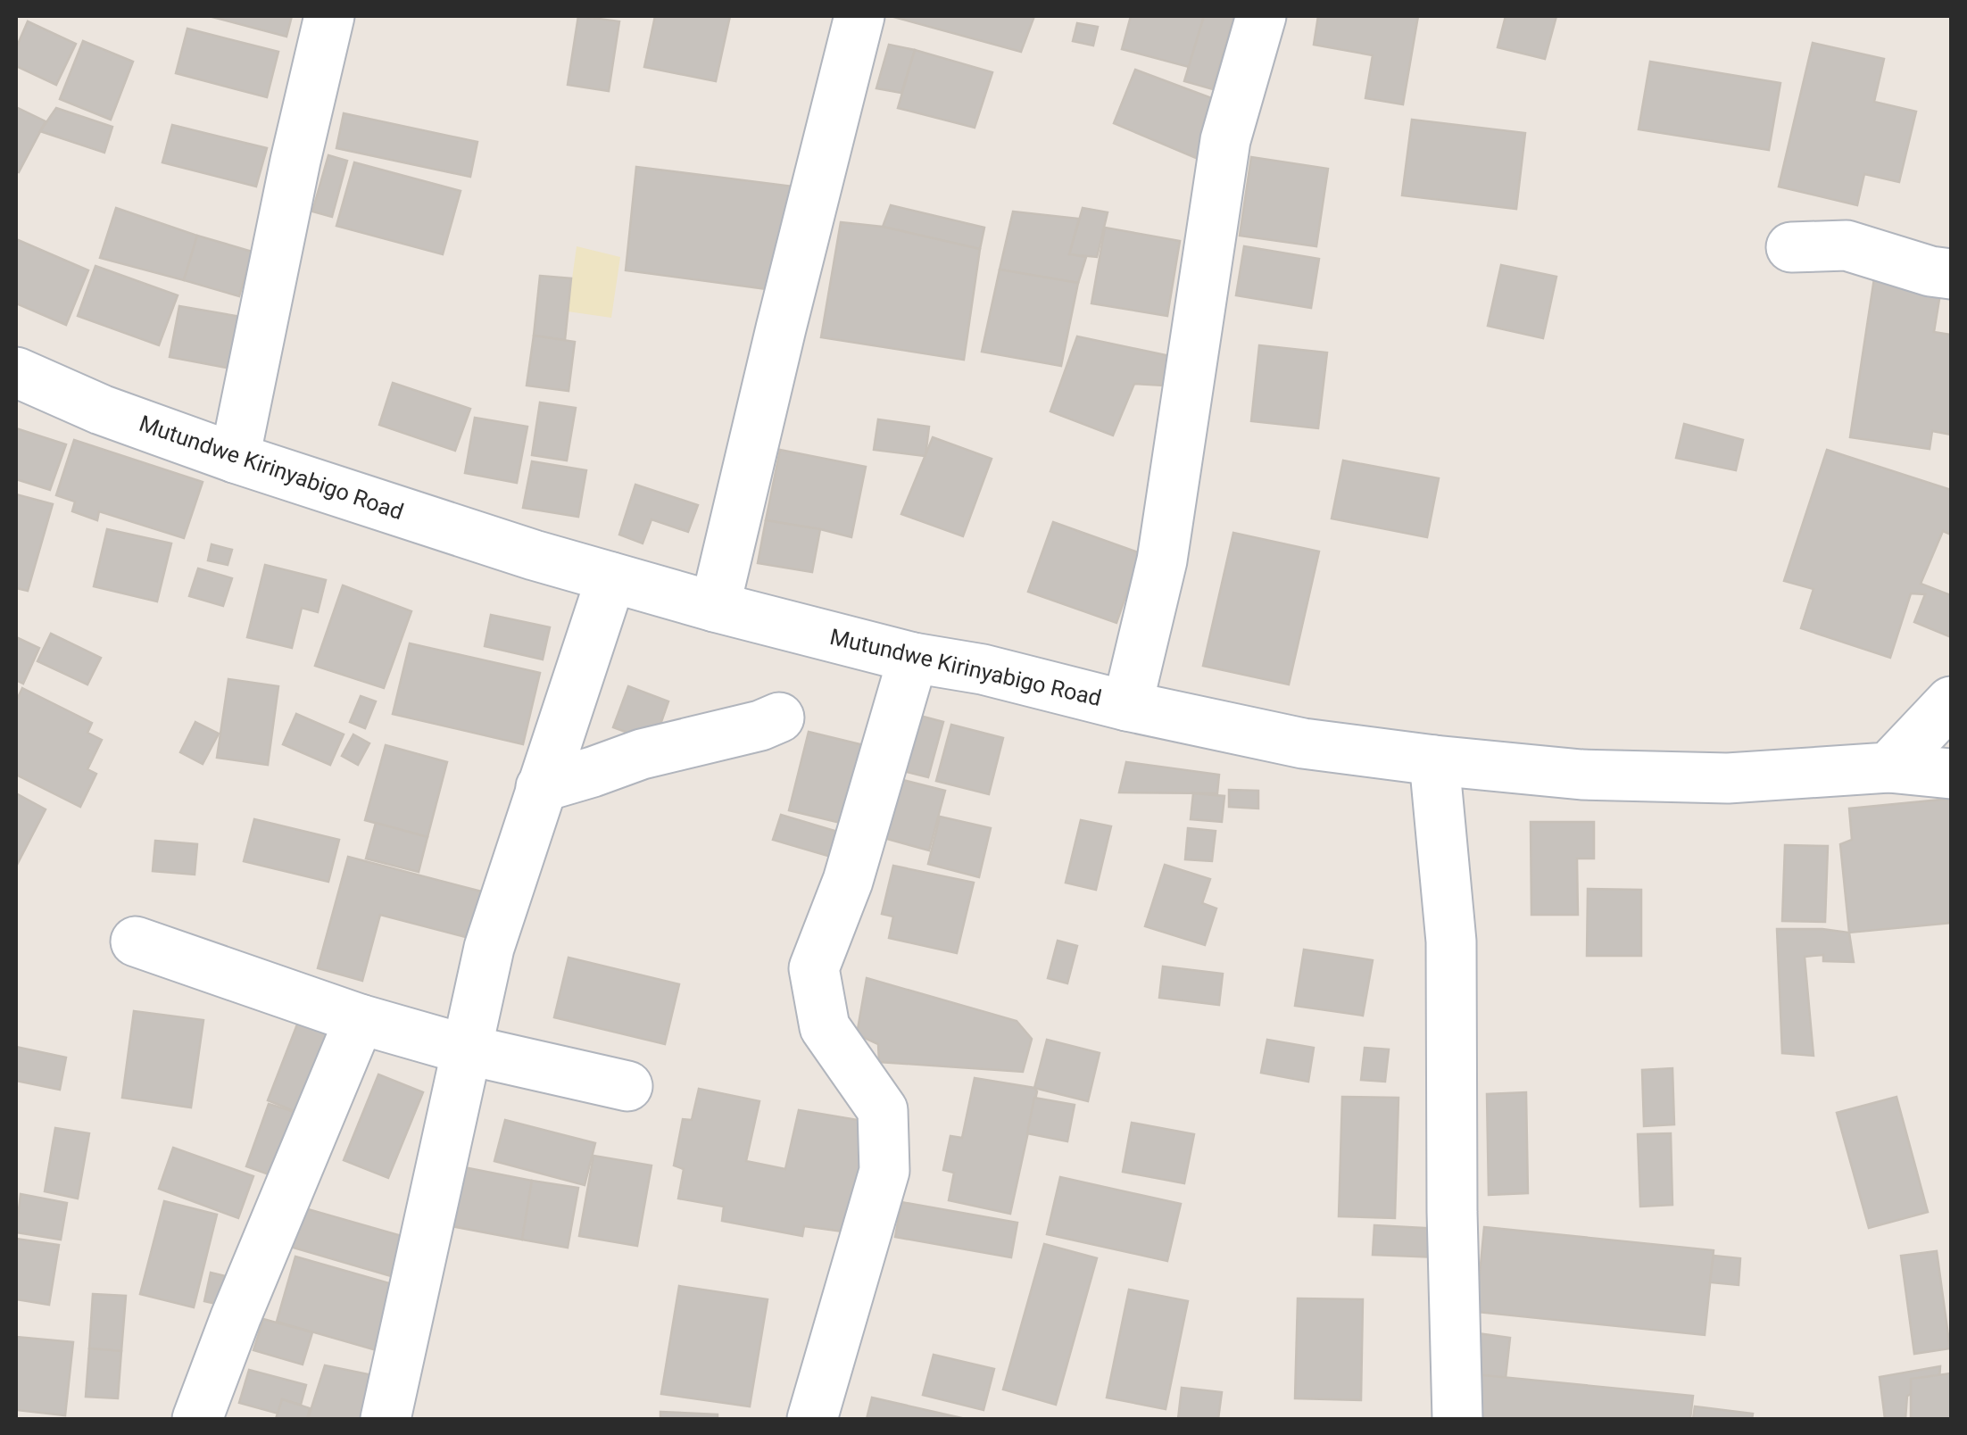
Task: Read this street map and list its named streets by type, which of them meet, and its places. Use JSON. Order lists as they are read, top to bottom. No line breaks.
{"streets":{"street":["Mutundwe Kirinyabigo Road"]}}
